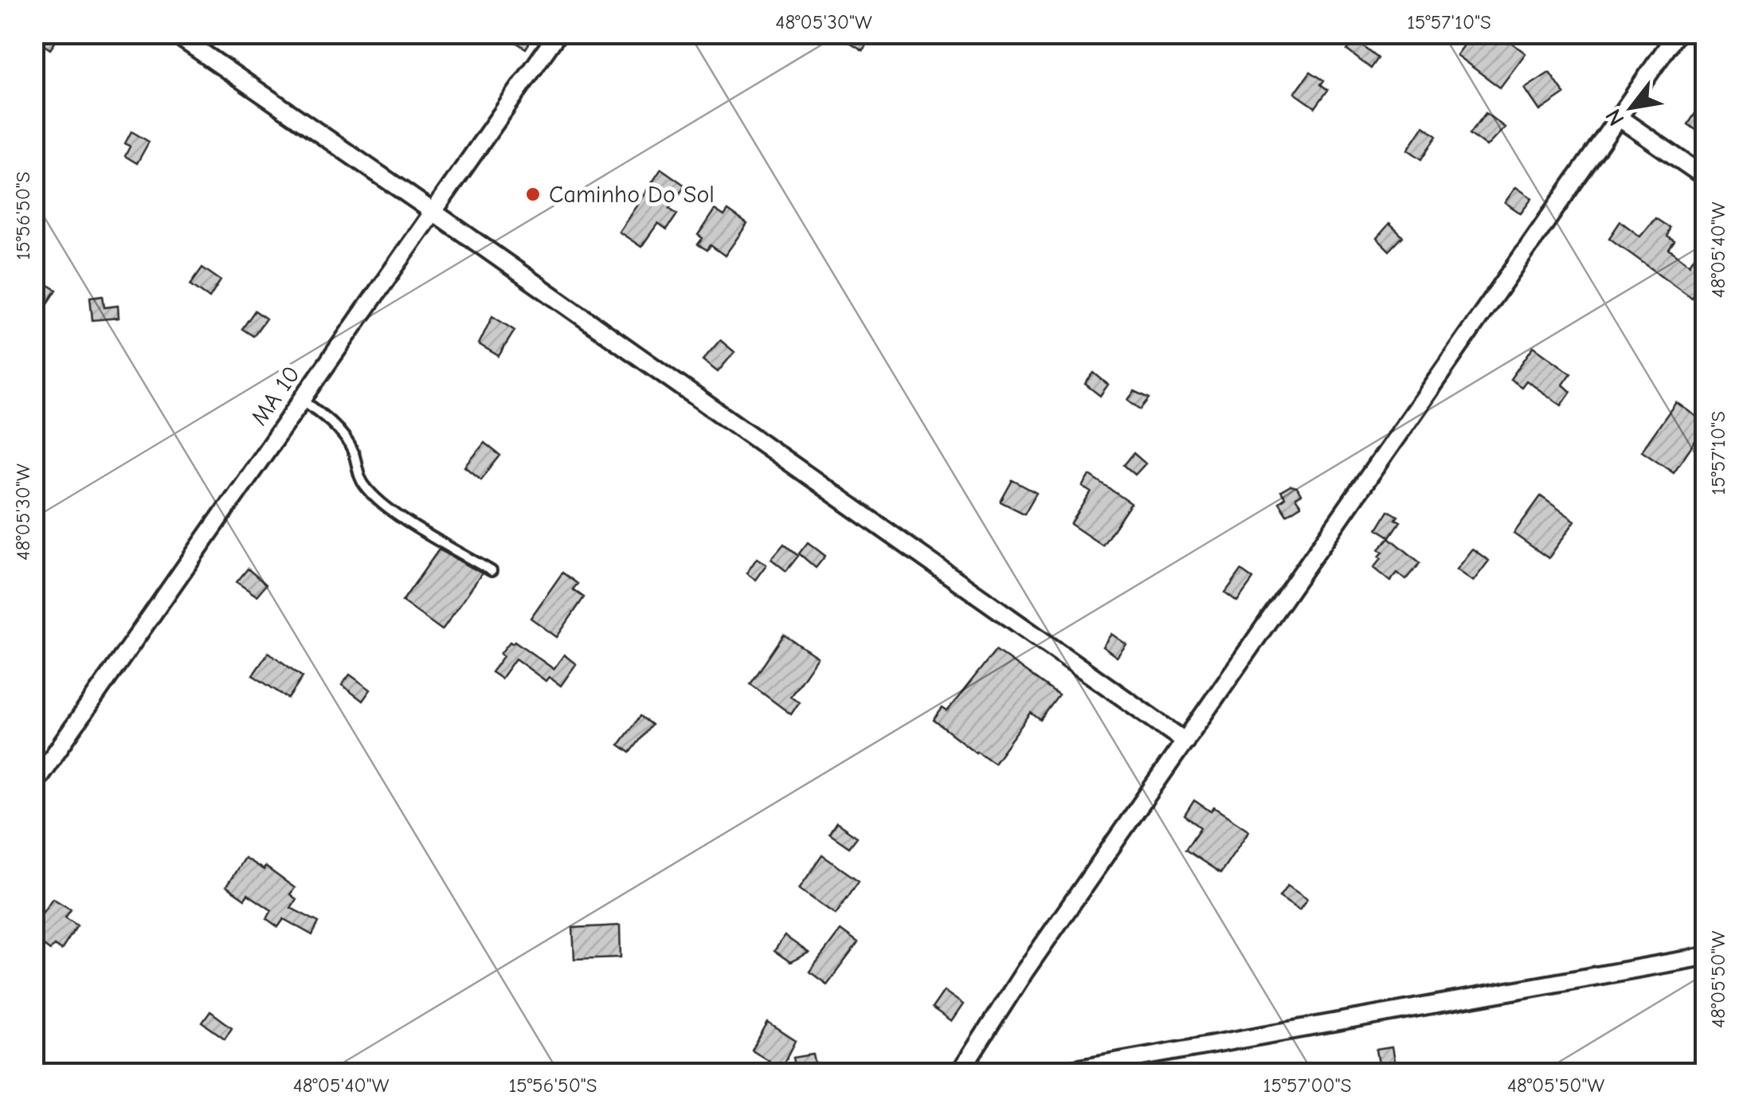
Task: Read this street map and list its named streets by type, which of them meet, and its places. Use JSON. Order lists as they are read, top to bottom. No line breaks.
{"streets":{"street":["MA 10"]},"places":["Caminho Do Sol"],"north":"bottom left","coordinates":["48°05'30\"W","15°57'10\"S","15°56'50\"S","48°05'40\"W","48°05'50\"W","15°57'00\"S"]}
